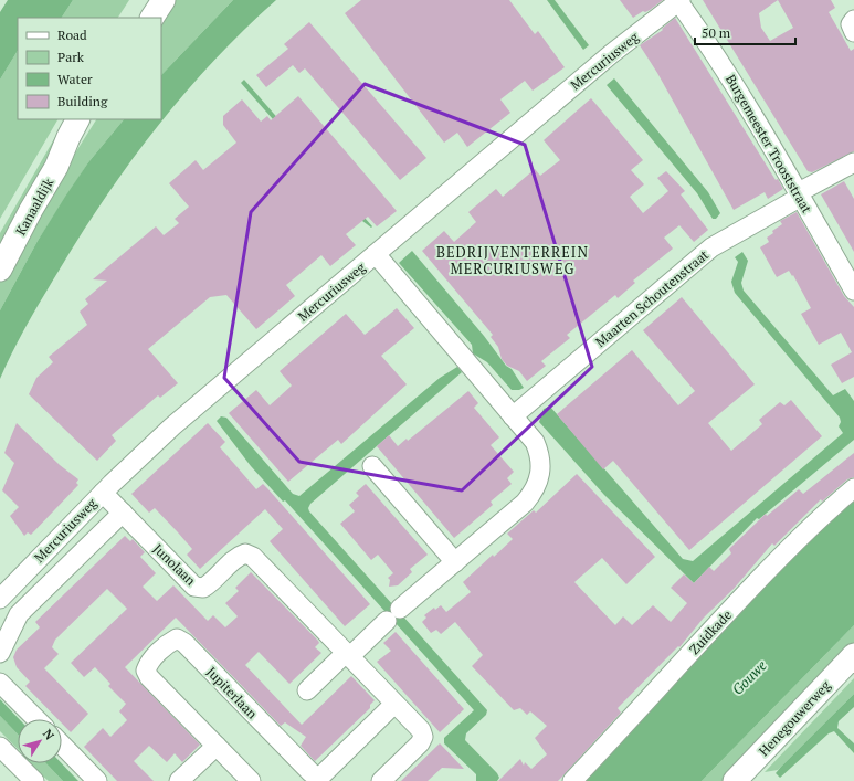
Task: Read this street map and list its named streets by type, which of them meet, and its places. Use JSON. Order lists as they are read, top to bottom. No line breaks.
{"streets":{"main road":["Kanaaldijk","Henegouwerweg"],"street":["Mercuriusweg","Burgemeester Trooststraat","Maarten Schoutenstraat","Junolaan","Zuidkade","Jupiterlaan"]},"crossings":[["Mercuriusweg","Burgemeester Trooststraat"],["Mercuriusweg","Junolaan"],["Burgemeester Trooststraat","Maarten Schoutenstraat"],["Junolaan","Jupiterlaan"]],"districts":["BEDRIJVENTERREIN MERCURIUSWEG"],"water":["Gouwe"],"legend":["Road","Park","Water","Building"],"scale_bar":"50 m","north":"top right"}
